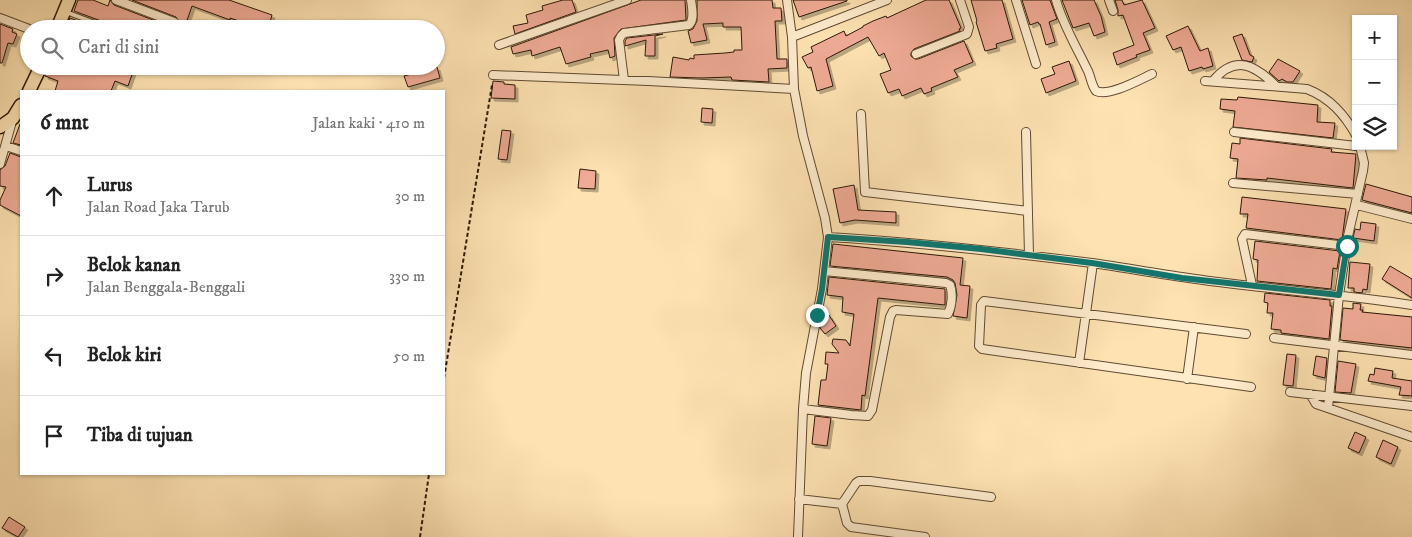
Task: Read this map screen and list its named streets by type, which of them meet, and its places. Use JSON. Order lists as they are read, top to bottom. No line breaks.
{"page":{"map_buttons":["+","−"],"search":"Cari di sini","heading":["6 mnt","Jalan kaki · 410 m"],"list":[["Lurus","Jalan Road Jaka Tarub","30 m"],["Belok kanan","Jalan Benggala-Benggali","330 m"],["Belok kiri","50 m"],"Tiba di tujuan"]}}
